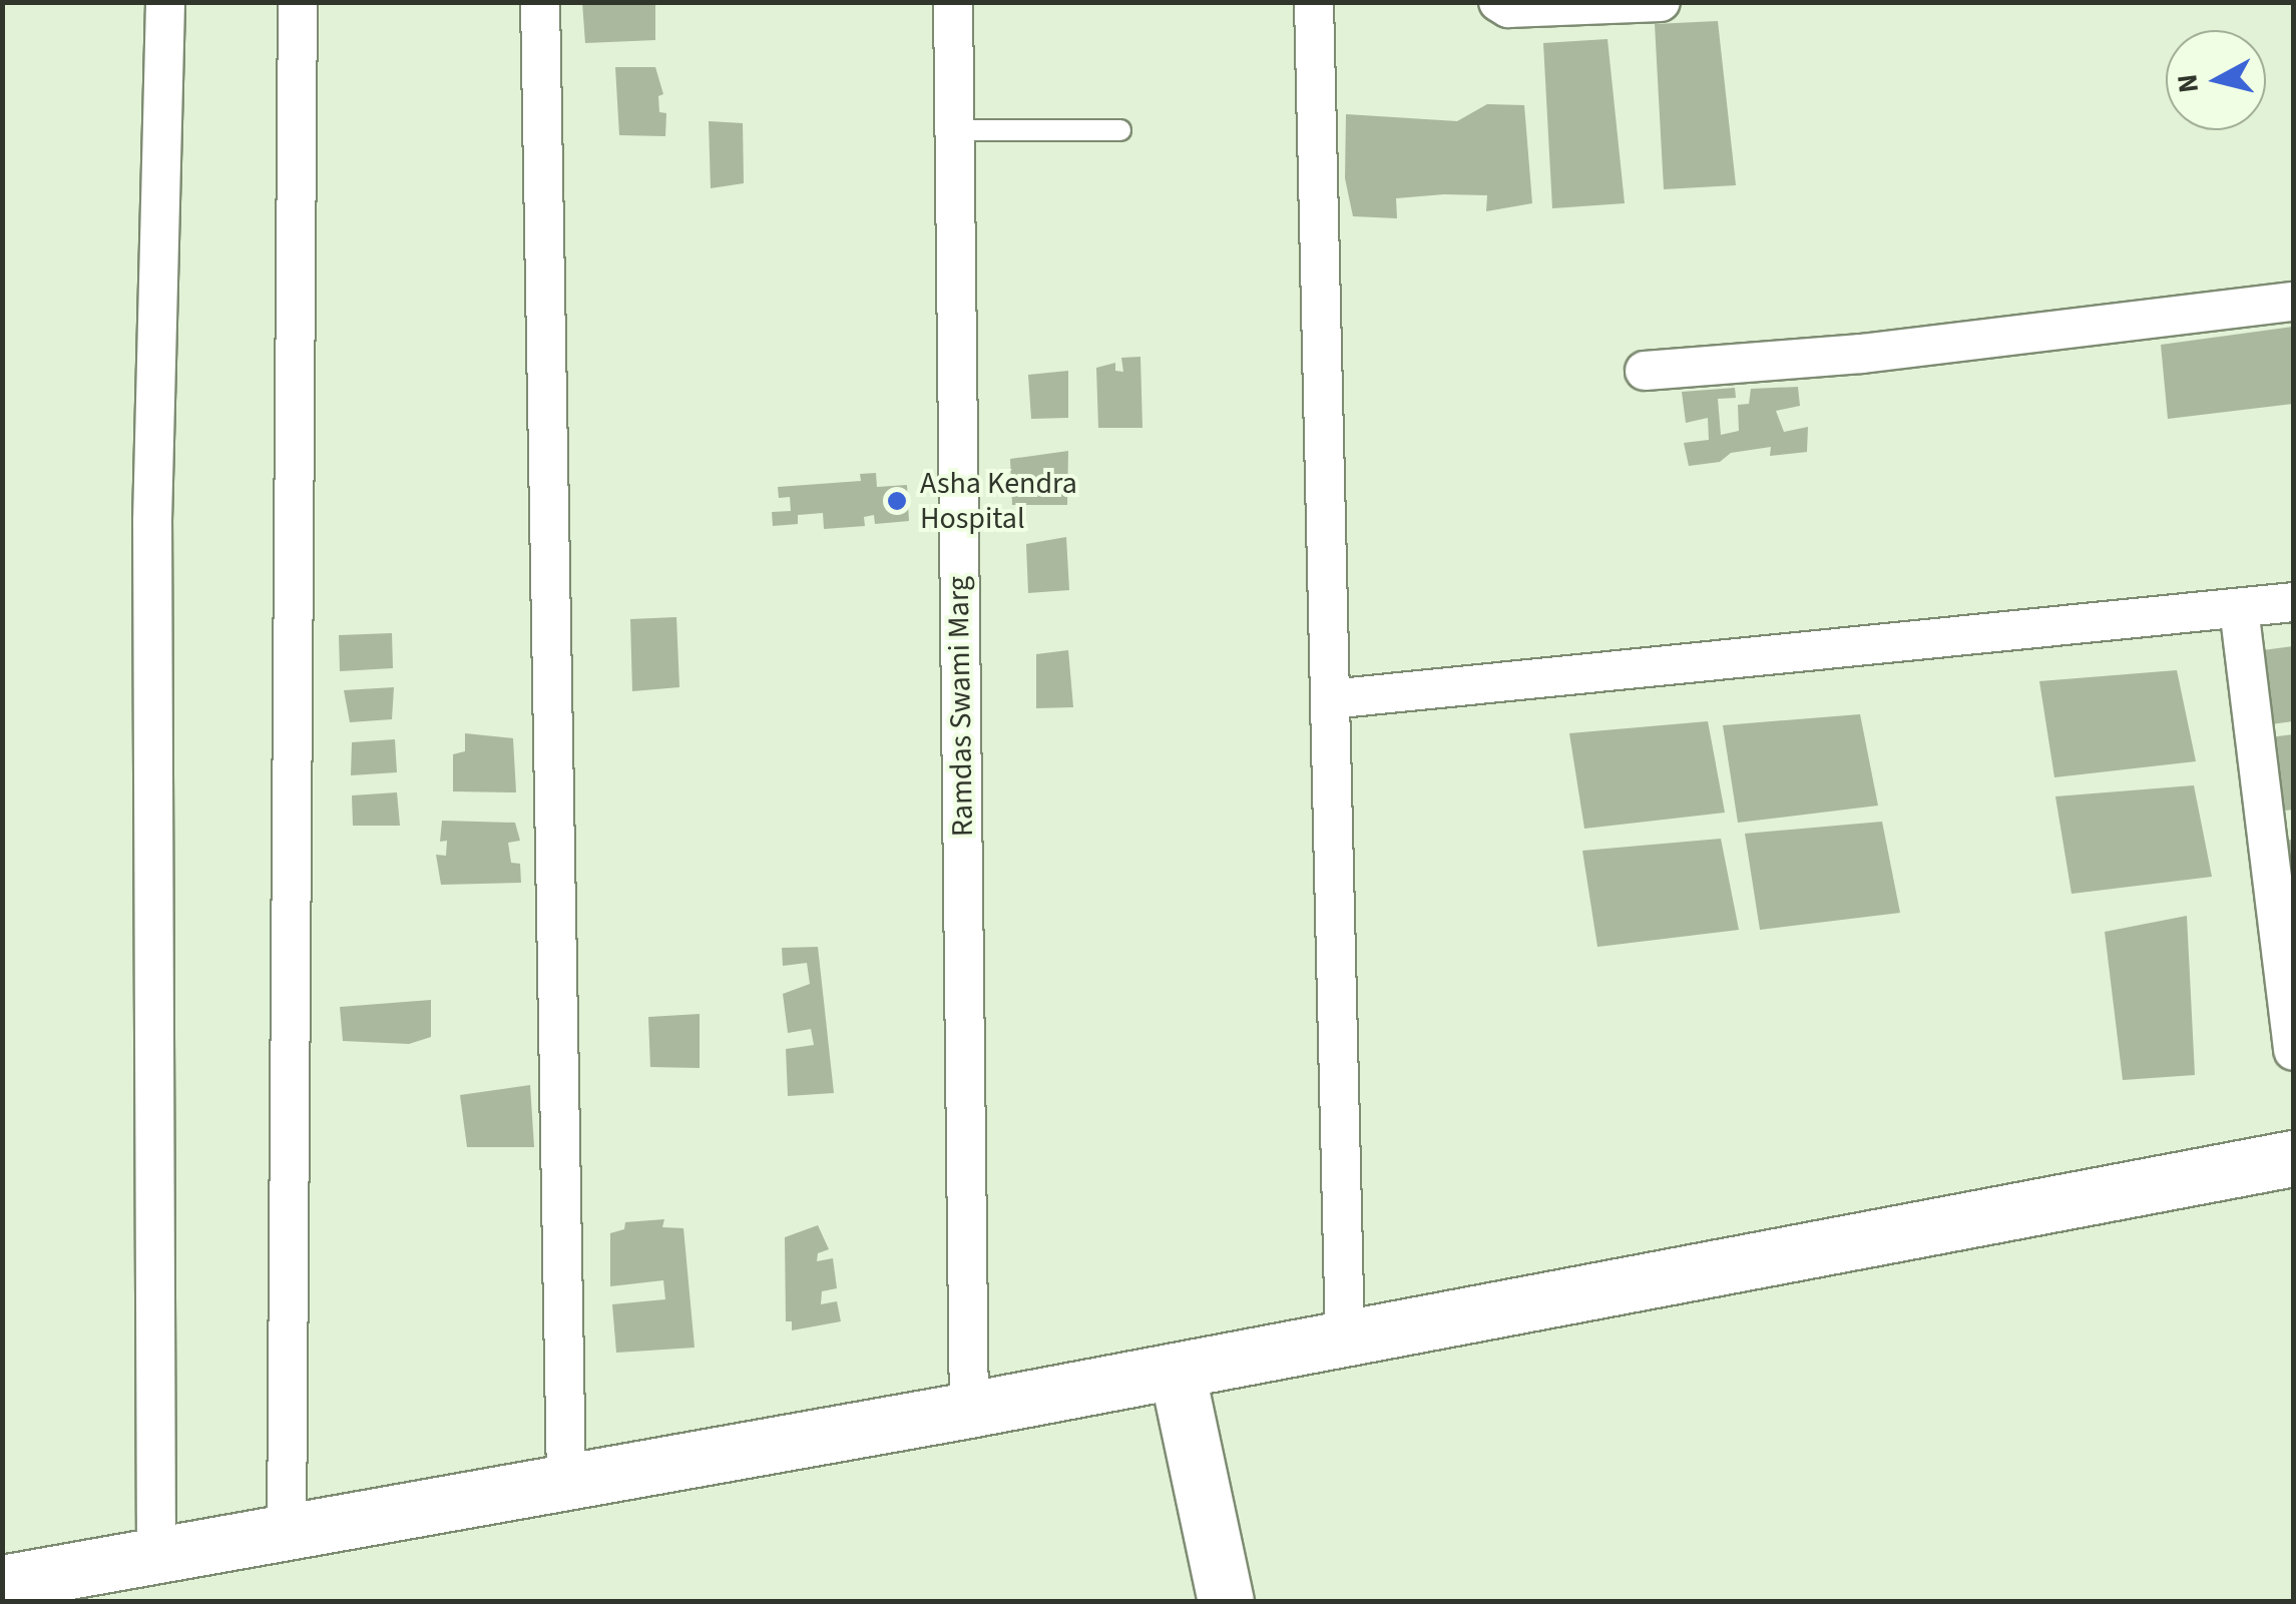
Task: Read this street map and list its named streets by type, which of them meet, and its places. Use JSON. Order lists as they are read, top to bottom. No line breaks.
{"streets":{"street":["Ramdas Swami Marg"]},"places":["Asha Kendra Hospital"],"north":"left"}
